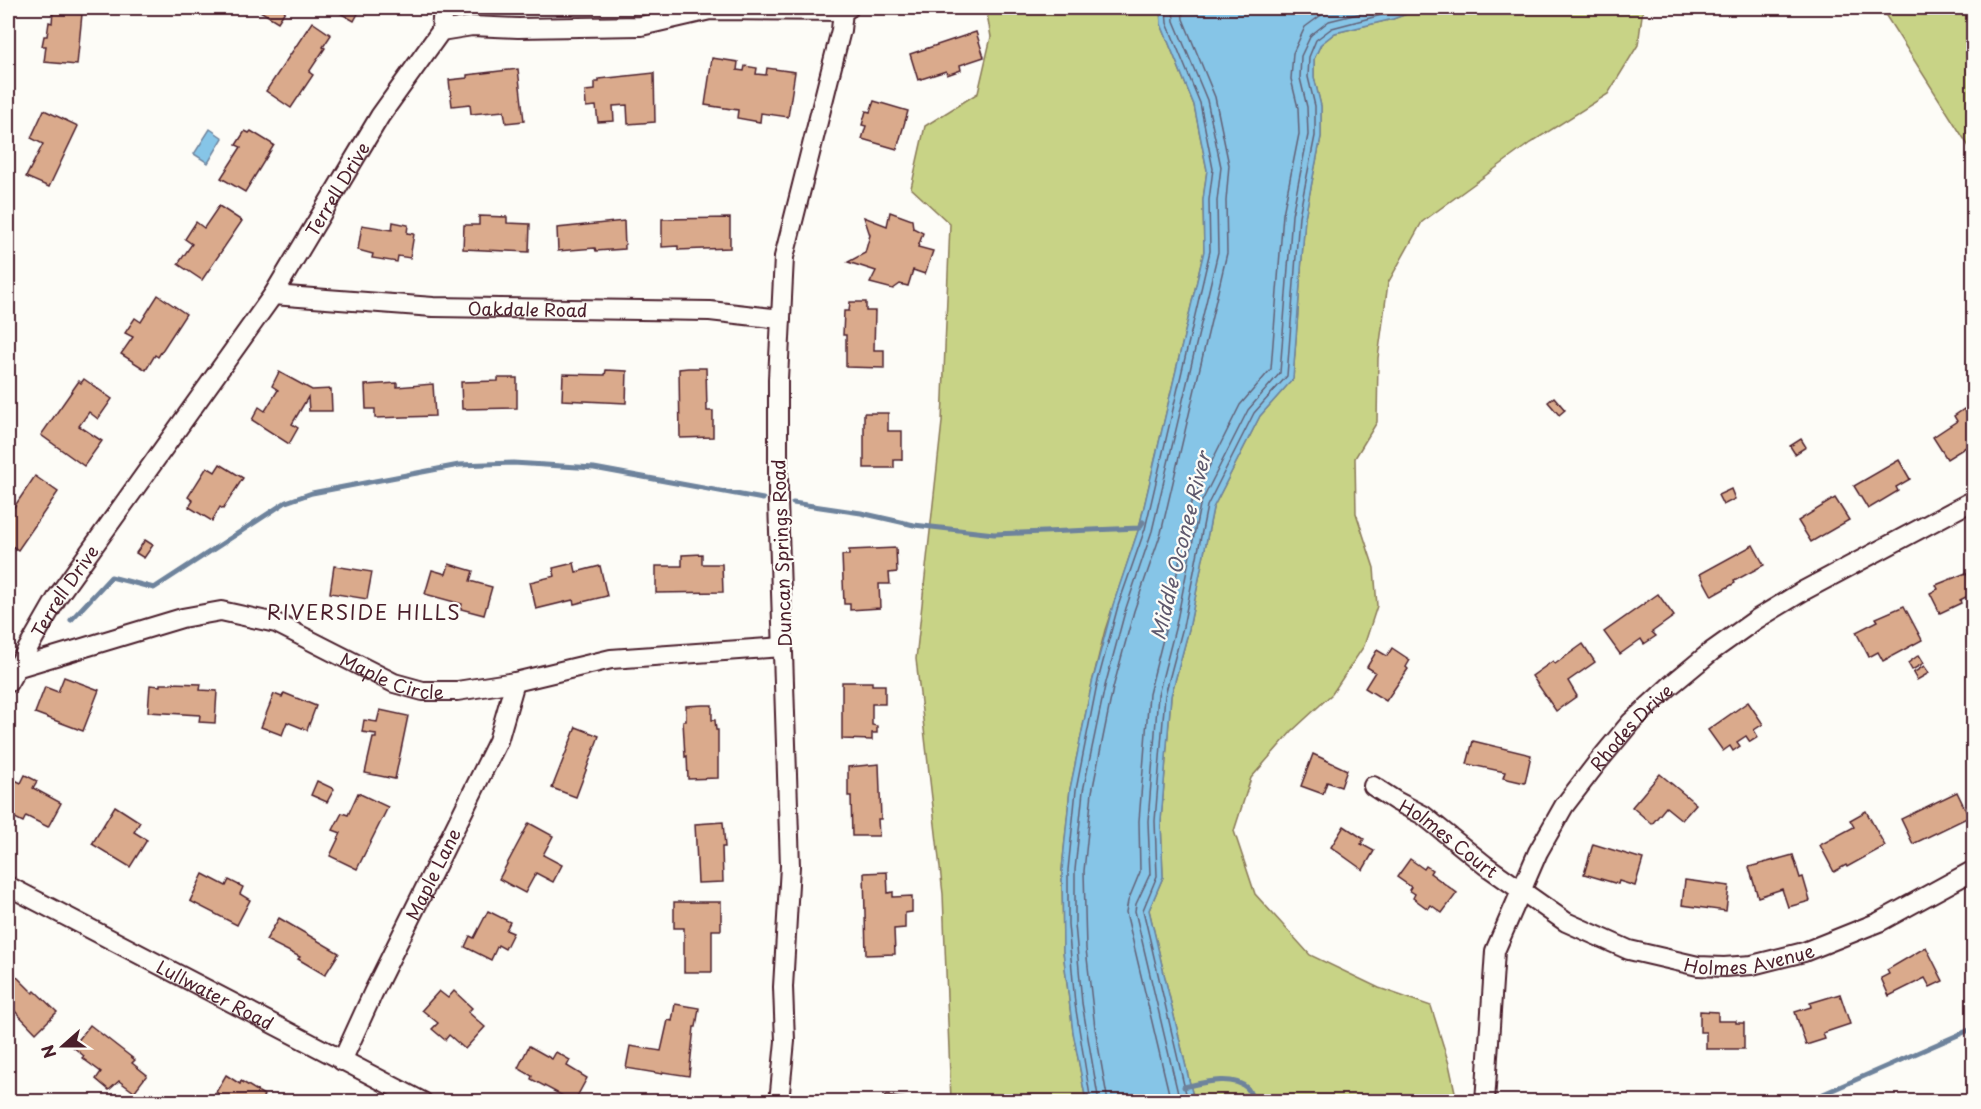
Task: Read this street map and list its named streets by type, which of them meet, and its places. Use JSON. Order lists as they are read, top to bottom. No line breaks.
{"streets":{"street":["Terrell Drive","Oakdale Road","Duncan Springs Road","Maple Circle","Rhodes Drive","Holmes Court","Maple Lane","Holmes Avenue","Lullwater Road"]},"crossings":[["Terrell Drive","Oakdale Road"],["Terrell Drive","Maple Circle"],["Oakdale Road","Duncan Springs Road"],["Duncan Springs Road","Maple Circle"],["Maple Circle","Maple Lane"],["Rhodes Drive","Holmes Court"],["Rhodes Drive","Holmes Avenue"],["Holmes Court","Holmes Avenue"],["Maple Lane","Lullwater Road"]],"districts":["RIVERSIDE HILLS"],"water":["Middle Oconee River"],"north":"left"}
